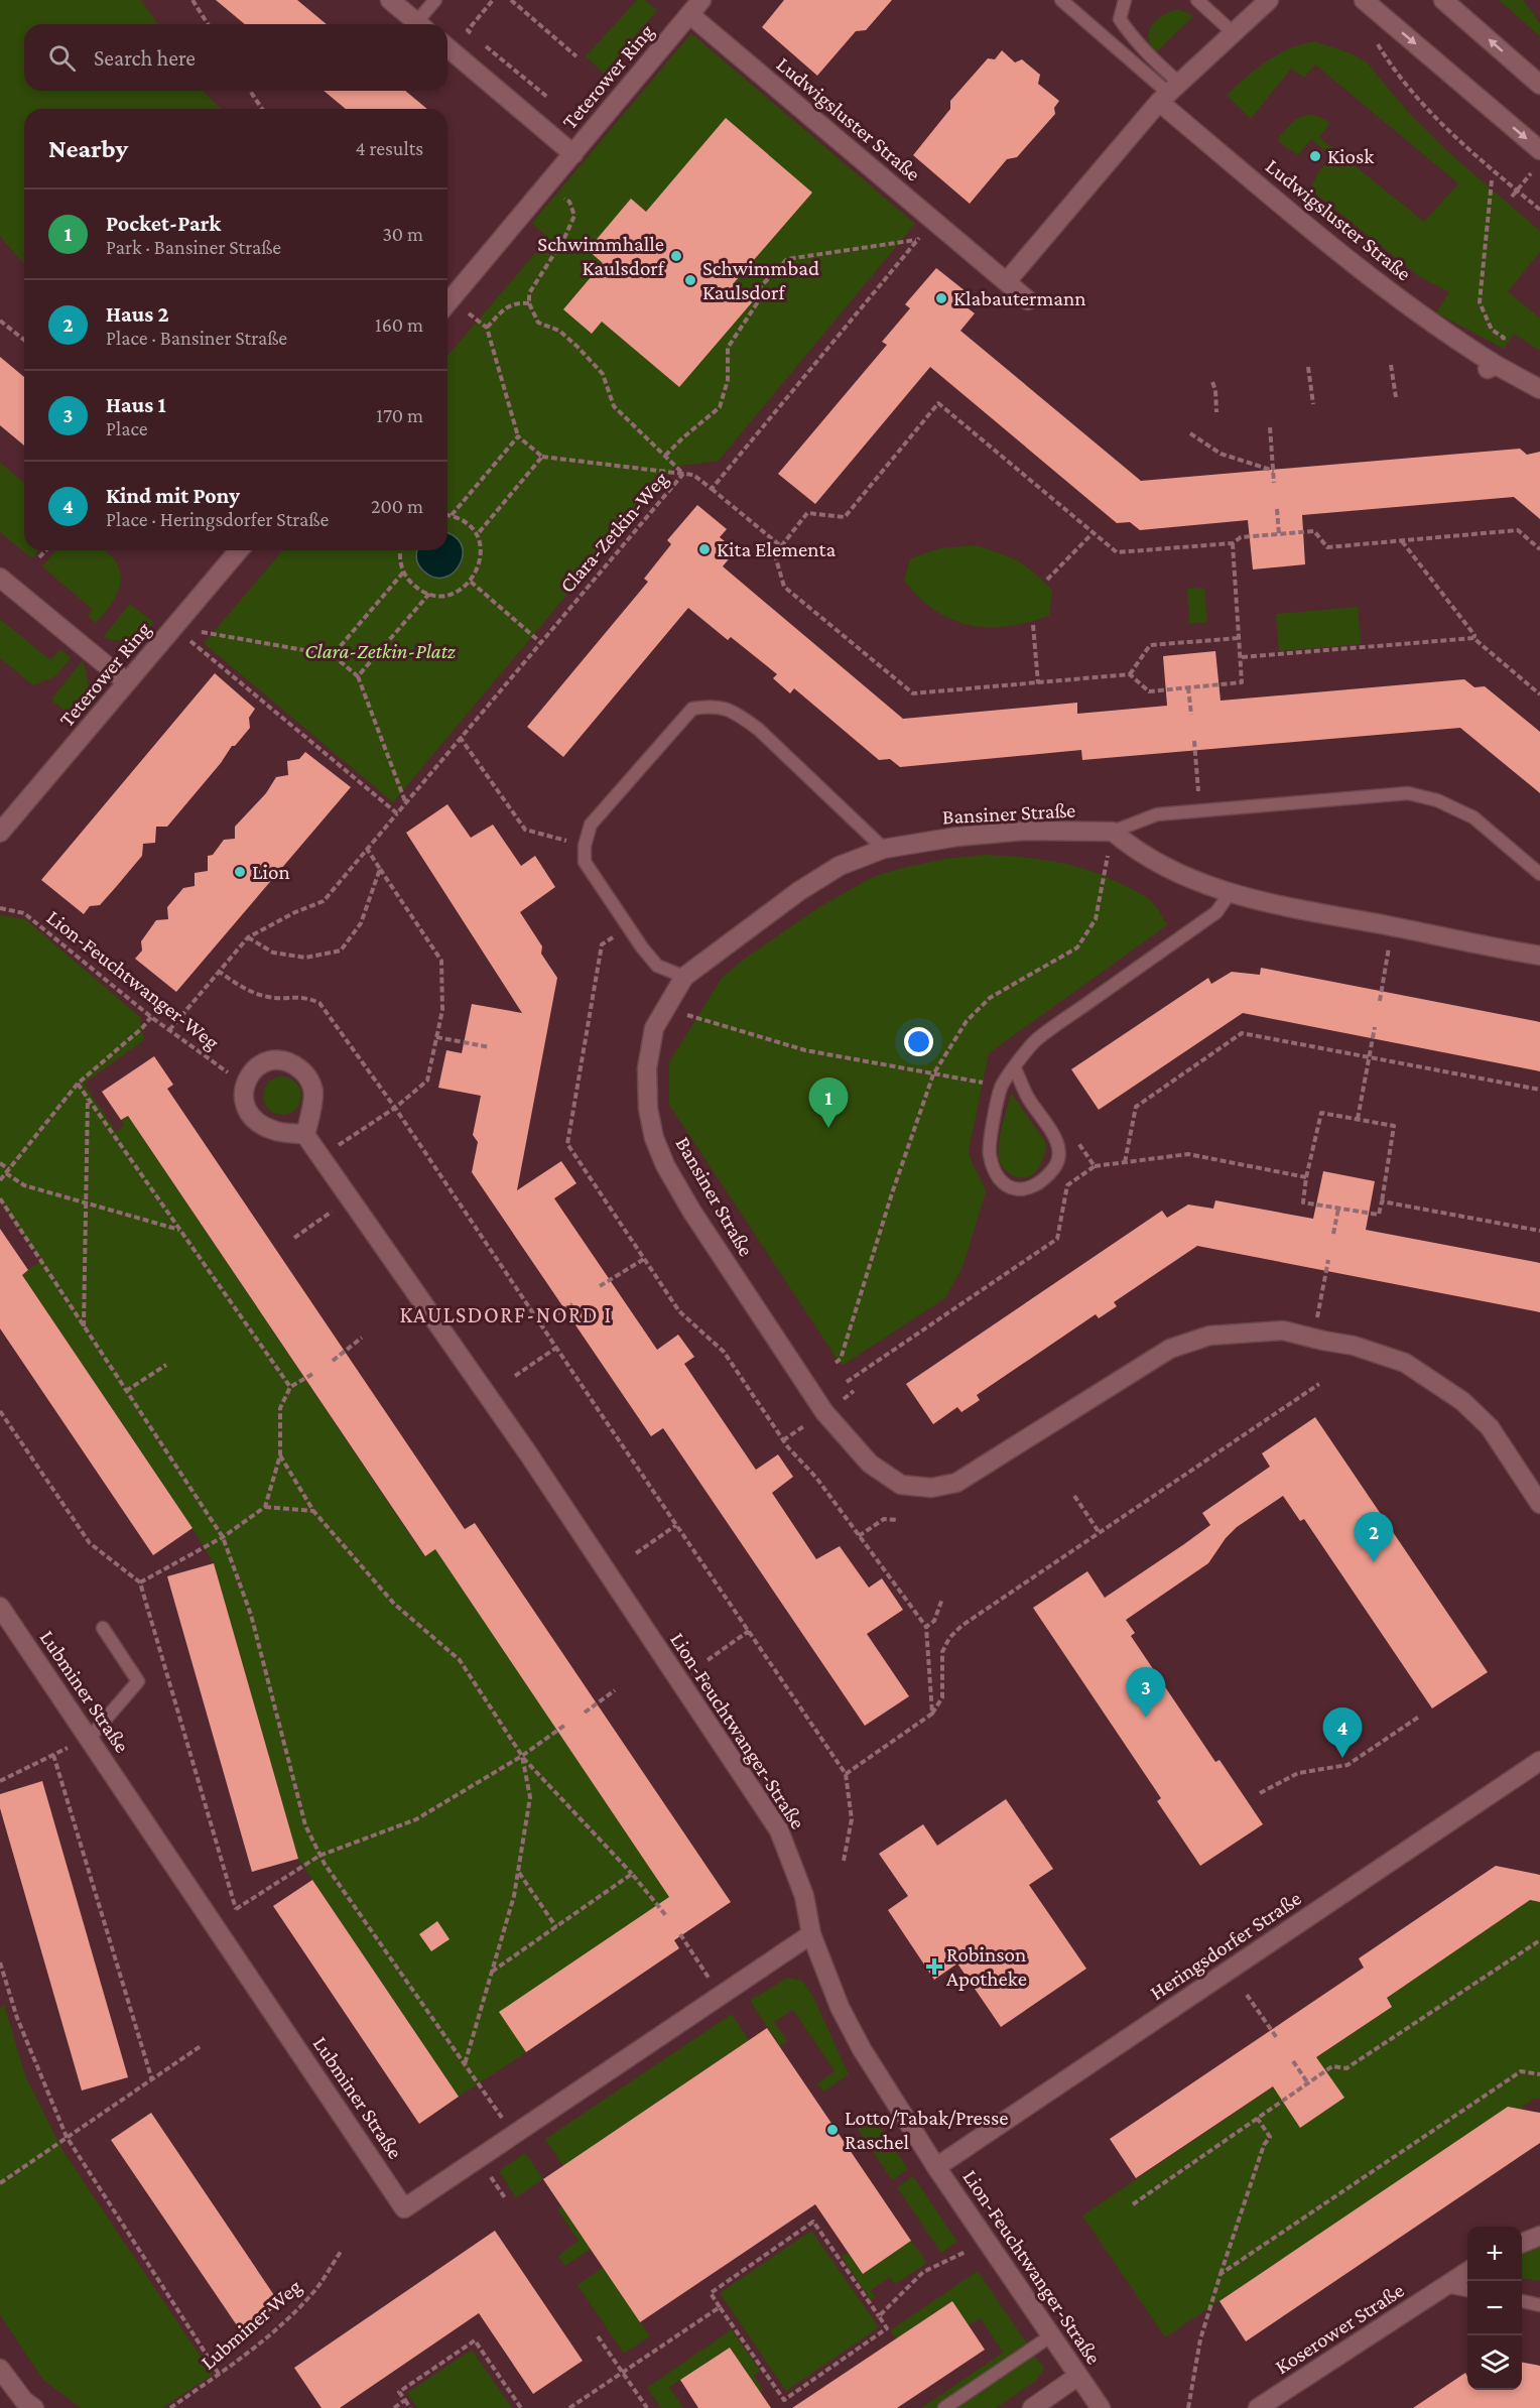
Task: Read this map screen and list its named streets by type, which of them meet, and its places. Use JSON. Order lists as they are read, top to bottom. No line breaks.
{"streets":{"street":["Teterower Ring","Ludwigsluster Straße","Bansiner Straße","Lubminer Straße","Lion-Feuchtwanger-Straße","Heringsdorfer Straße","Koserower Straße"],"path":["Clara-Zetkin-Weg","Lion-Feuchtwanger-Weg","Lubminer Weg"]},"crossings":[["Teterower Ring","Ludwigsluster Straße"],["Clara-Zetkin-Weg","Lion-Feuchtwanger-Weg"],["Lion-Feuchtwanger-Weg","Lion-Feuchtwanger-Straße"],["Lubminer Straße","Lion-Feuchtwanger-Straße"],["Lion-Feuchtwanger-Straße","Heringsdorfer Straße"]],"districts":["KAULSDORF-NORD I"],"parks":["Clara-Zetkin-Platz"],"places":{"other":["Kiosk","Schwimmhalle Kaulsdorf","Schwimmbad Kaulsdorf","Klabautermann","Kita Elementa","Lion","Lotto/Tabak/Presse Raschel"],"health":["Robinson Apotheke"]},"page":{"search":"Search here","heading":["Nearby","4 results"],"list":[{"mark":"1","name":"Pocket-Park","note":"Park · Bansiner Straße","value":"30 m"},{"mark":"2","name":"Haus 2","note":"Place · Bansiner Straße","value":"160 m"},{"mark":"3","name":"Haus 1","note":"Place","value":"170 m"},{"mark":"4","name":"Kind mit Pony","note":"Place · Heringsdorfer Straße","value":"200 m"}],"pins":["1","2","3","4"],"map_buttons":["+","−"]}}
